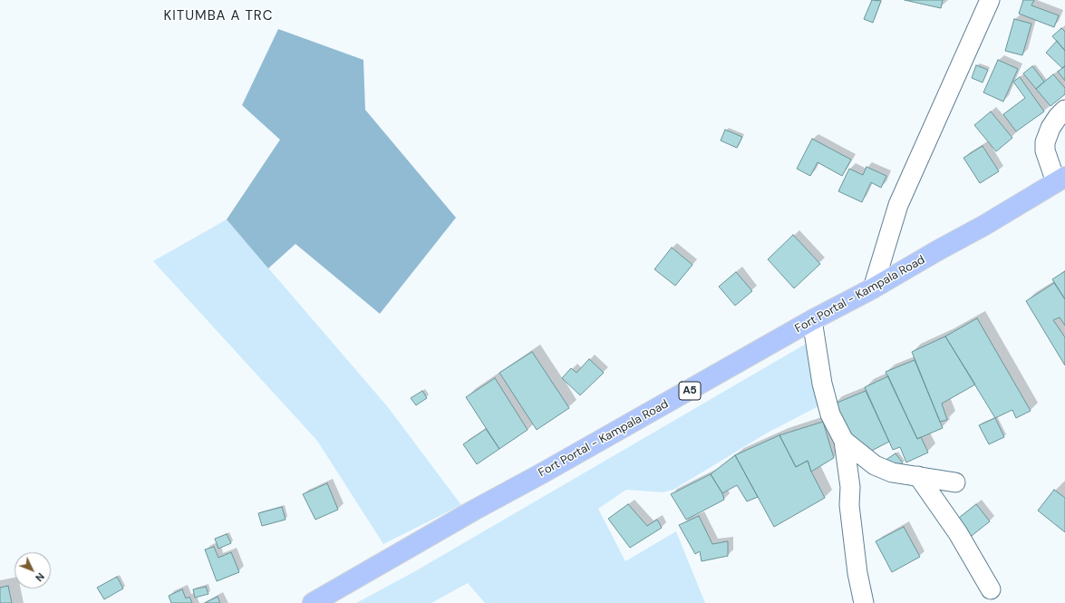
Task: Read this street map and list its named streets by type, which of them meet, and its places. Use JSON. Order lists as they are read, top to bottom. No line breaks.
{"streets":{"highway":["Fort Portal - Kampala Road","A5"]},"districts":["KITUMBA A TRC"],"north":"bottom right"}
